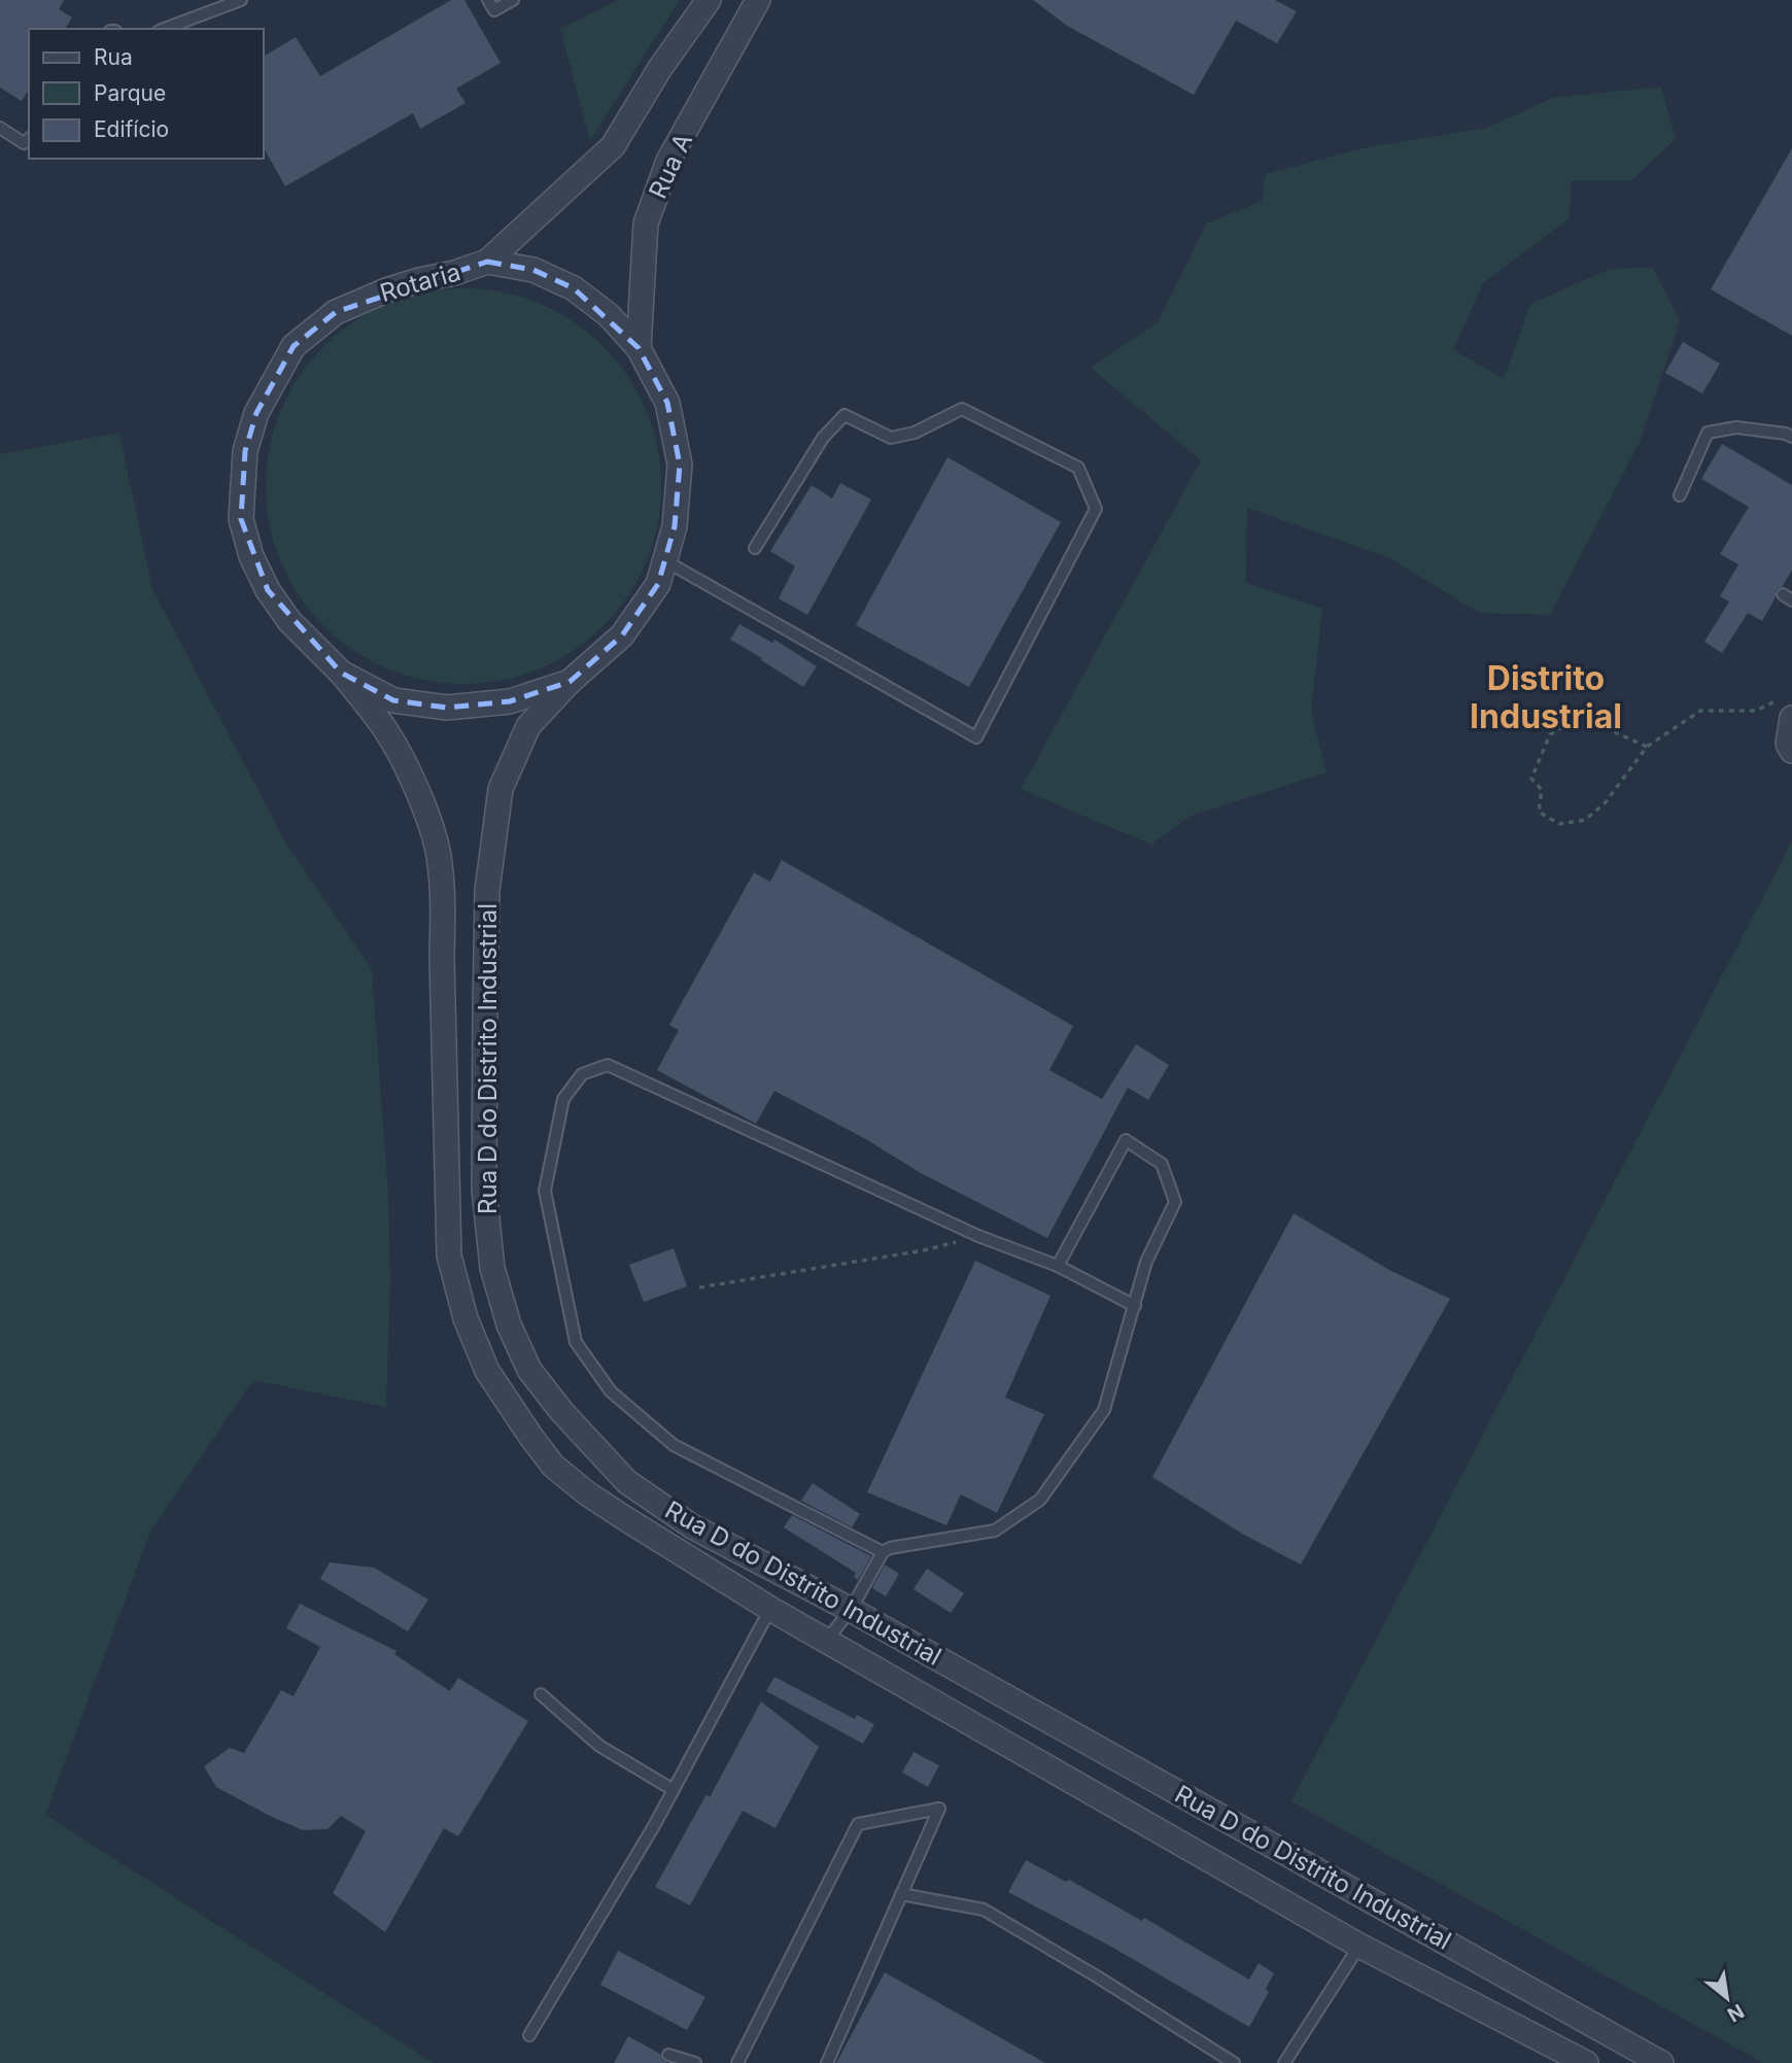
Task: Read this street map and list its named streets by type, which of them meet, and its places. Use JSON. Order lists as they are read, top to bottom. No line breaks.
{"streets":{"street":["Rua A","Rotaria","Rua D do Distrito Industrial"]},"crossings":[["Rua A","Rotaria"],["Rotaria","Rua D do Distrito Industrial"]],"districts":["Distrito Industrial"],"legend":["Rua","Parque","Edifício"],"north":"bottom right"}
